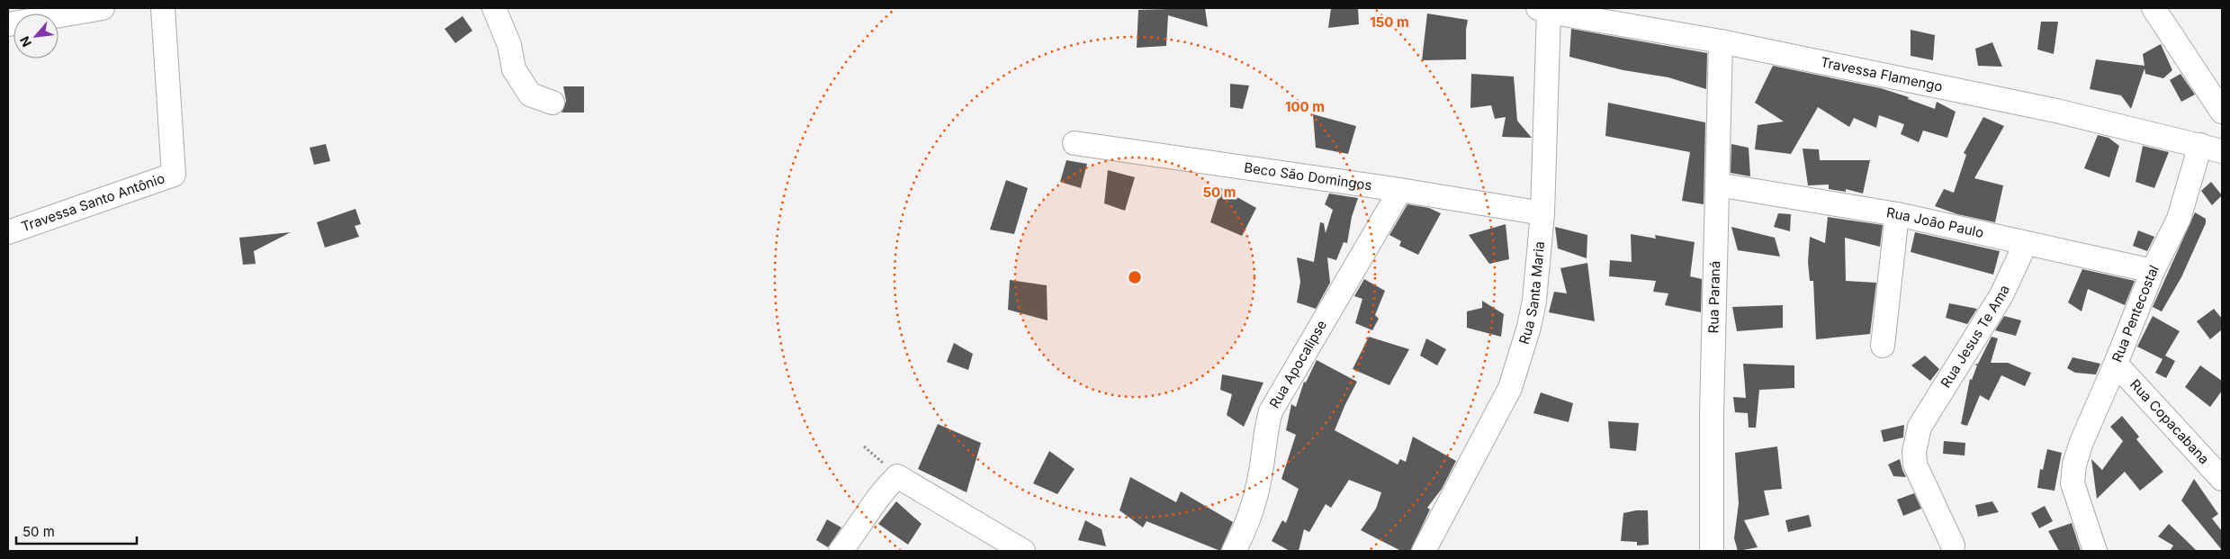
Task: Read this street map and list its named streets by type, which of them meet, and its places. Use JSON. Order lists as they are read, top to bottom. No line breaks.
{"streets":{"street":["Travessa Flamengo","Beco São Domingos","Travessa Santo Antônio","Rua João Paulo","Rua Santa Maria","Rua Paraná","Rua Pentecostal","Rua Jesus Te Ama","Rua Apocalipse","Rua Copacabana"]},"crossings":[["Travessa Flamengo","Rua Santa Maria"],["Travessa Flamengo","Rua Paraná"],["Travessa Flamengo","Rua Pentecostal"],["Beco São Domingos","Rua Santa Maria"],["Beco São Domingos","Rua Apocalipse"],["Rua João Paulo","Rua Paraná"],["Rua João Paulo","Rua Pentecostal"],["Rua João Paulo","Rua Jesus Te Ama"],["Rua Pentecostal","Rua Copacabana"]],"scale_bar":"50 m","north":"bottom left","rings":["150 m","100 m","50 m"]}
